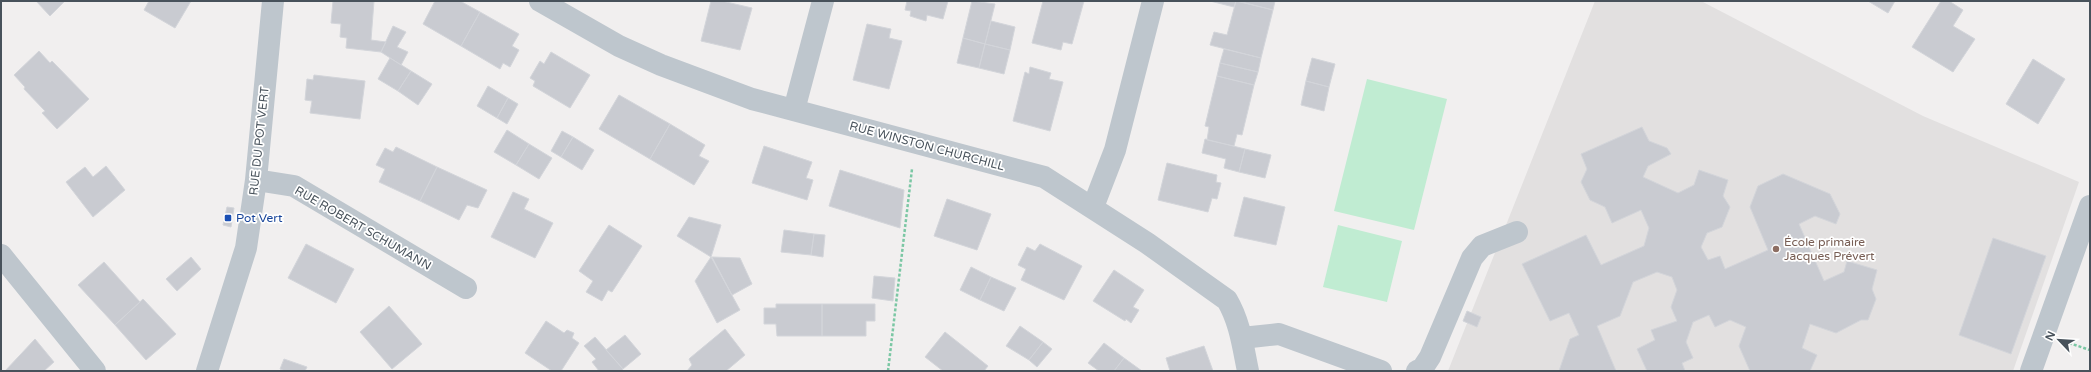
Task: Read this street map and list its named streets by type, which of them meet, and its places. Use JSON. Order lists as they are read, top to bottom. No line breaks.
{"streets":{"street":["RUE DU POT VERT","RUE WINSTON CHURCHILL","RUE ROBERT SCHUMANN"]},"crossings":[["RUE DU POT VERT","RUE ROBERT SCHUMANN"]],"places":{"transit":["Pot Vert"],"other":["École primaire Jacques Prévert"]},"north":"top left"}
